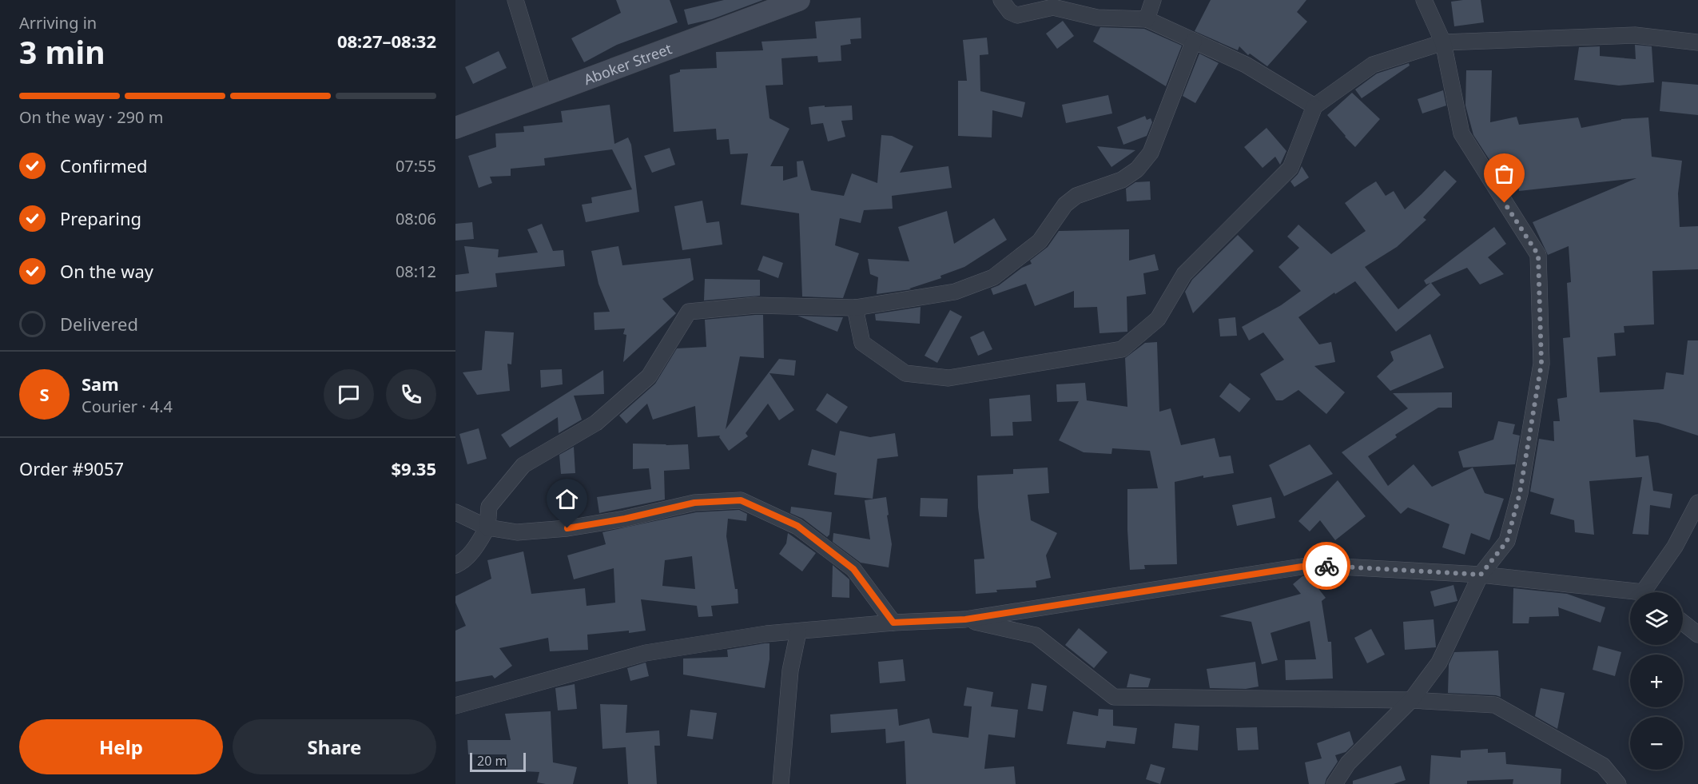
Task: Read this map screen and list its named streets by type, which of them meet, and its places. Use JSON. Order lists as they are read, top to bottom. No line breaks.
{"streets":{"main road":["Aboker Street"]},"scale_bar":"20 m","page":{"heading":["3 min","Arriving in","08:27–08:32"],"panel":["Sam","Courier · 4.4","Order #9057","$9.35"],"bar":"On the way · 290 m","list":[["Confirmed","07:55"],["Preparing","08:06"],["On the way","08:12"],"Delivered"],"round":"S","map_buttons":["+","−"],"buttons":["Help","Share"],"scale":"20 m"}}
